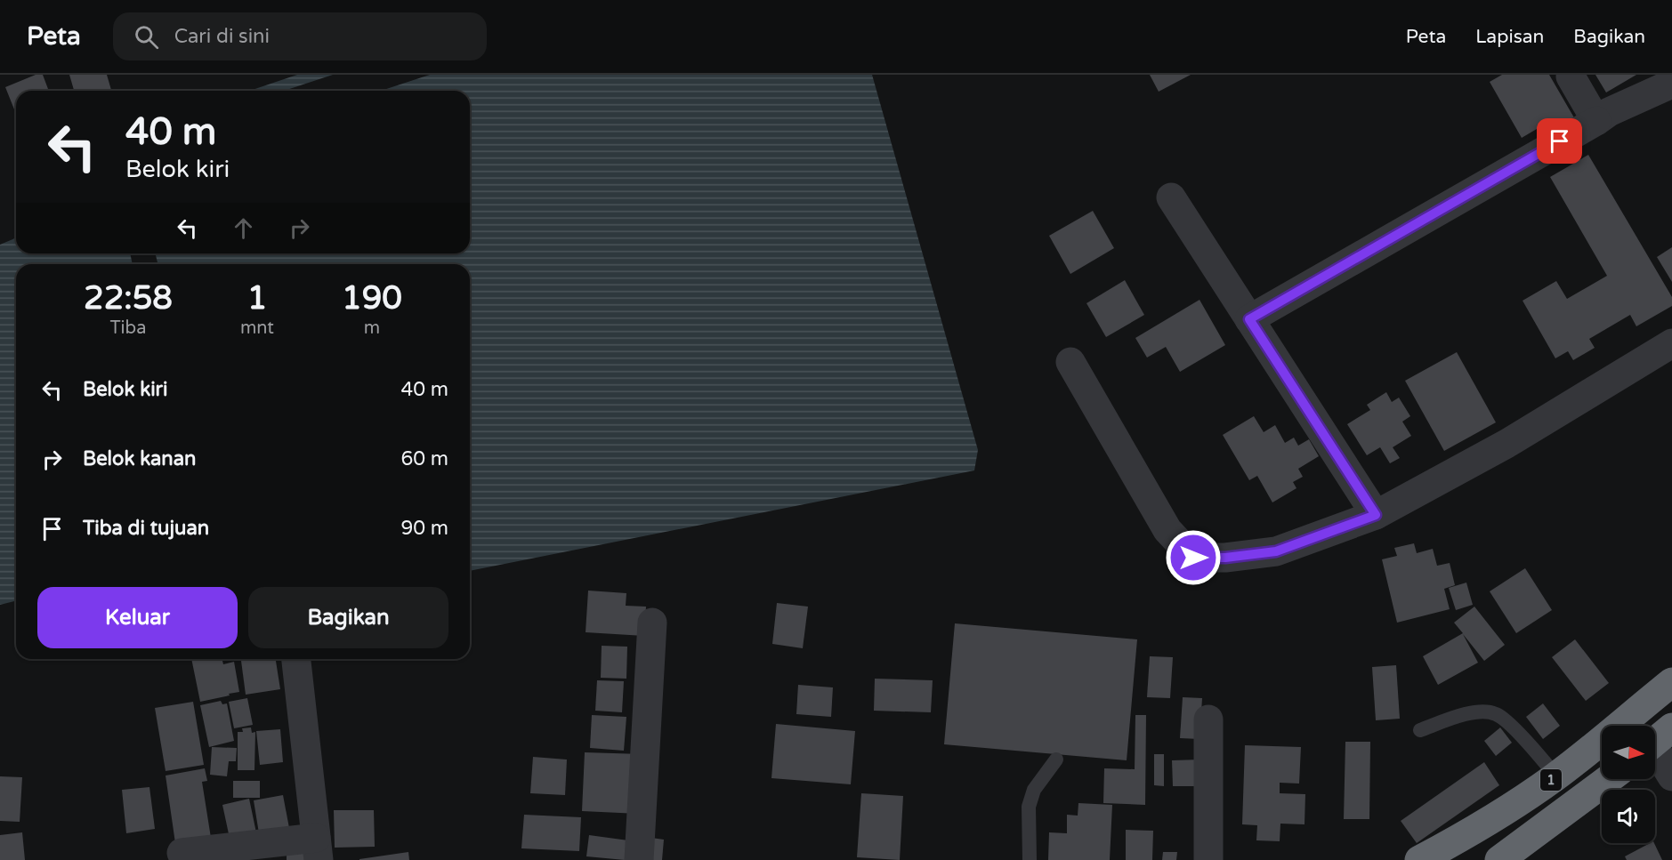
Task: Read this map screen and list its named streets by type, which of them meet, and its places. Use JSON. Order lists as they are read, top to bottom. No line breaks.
{"streets":{"highway":["1"]},"north":"right","page":{"header":"Peta","search":"Cari di sini","nav":["Peta","Lapisan","Bagikan"],"turn":["40 m","Belok kiri"],"eta":["22:58","Tiba","1","mnt","190","m"],"list":[{"name":"Belok kiri","value":"40 m"},{"name":"Belok kanan","value":"60 m"},{"name":"Tiba di tujuan","value":"90 m"}],"buttons":["Keluar","Bagikan"]}}
